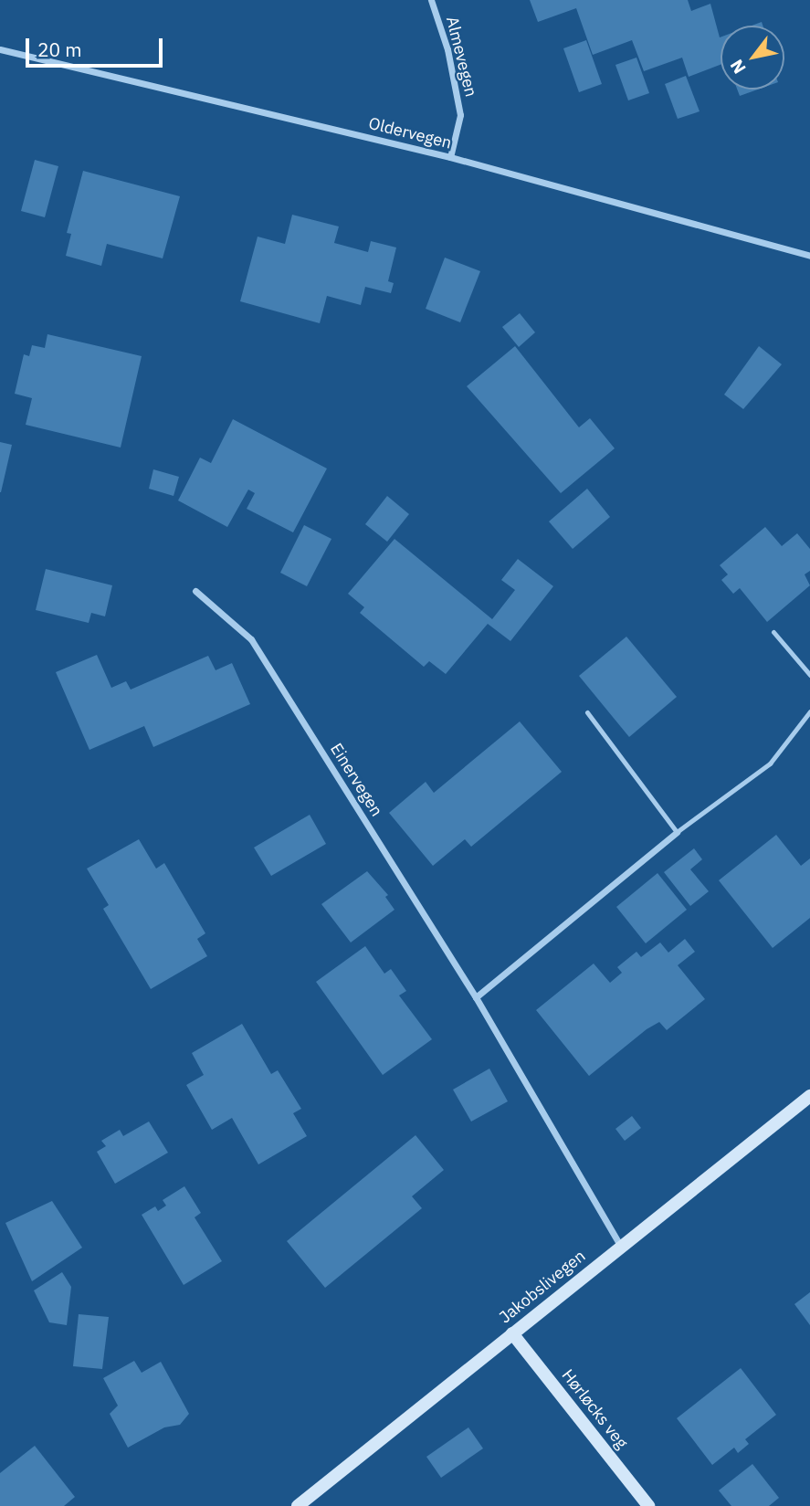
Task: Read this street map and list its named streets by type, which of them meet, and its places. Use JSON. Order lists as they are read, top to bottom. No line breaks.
{"streets":{"street":["Almevegen","Oldervegen","Einervegen","Jakobslivegen","Hørløcks veg"]},"crossings":[["Almevegen","Oldervegen"],["Einervegen","Jakobslivegen"],["Jakobslivegen","Hørløcks veg"]],"scale_bar":"20 m","north":"bottom left"}
